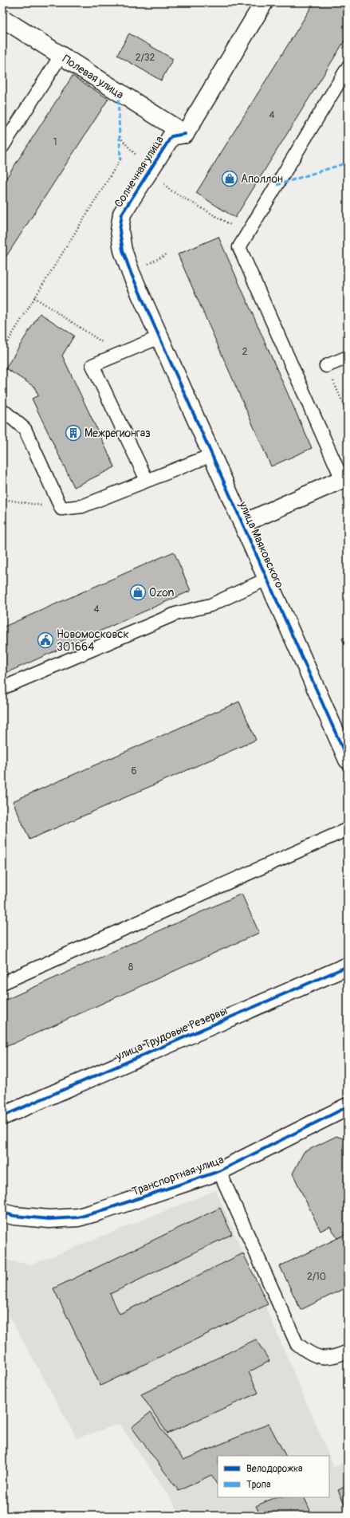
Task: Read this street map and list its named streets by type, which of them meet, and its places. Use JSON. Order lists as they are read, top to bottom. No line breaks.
{"streets":{"street":["Полевая улица","Солнечная улица","улица Маяковского","улица Трудовые Резервы","Транспортная улица"]},"crossings":[["Полевая улица","Солнечная улица"],["Солнечная улица","улица Маяковского"]],"places":{"shop":["Аполлон","Ozon"],"building":["Межрегионгаз"],"public building":["Новомосковск 301664"]},"house_numbers":["2/32","4","1","2","4","6","8","2/10"],"legend":["Велодорожка","Тропа"]}
